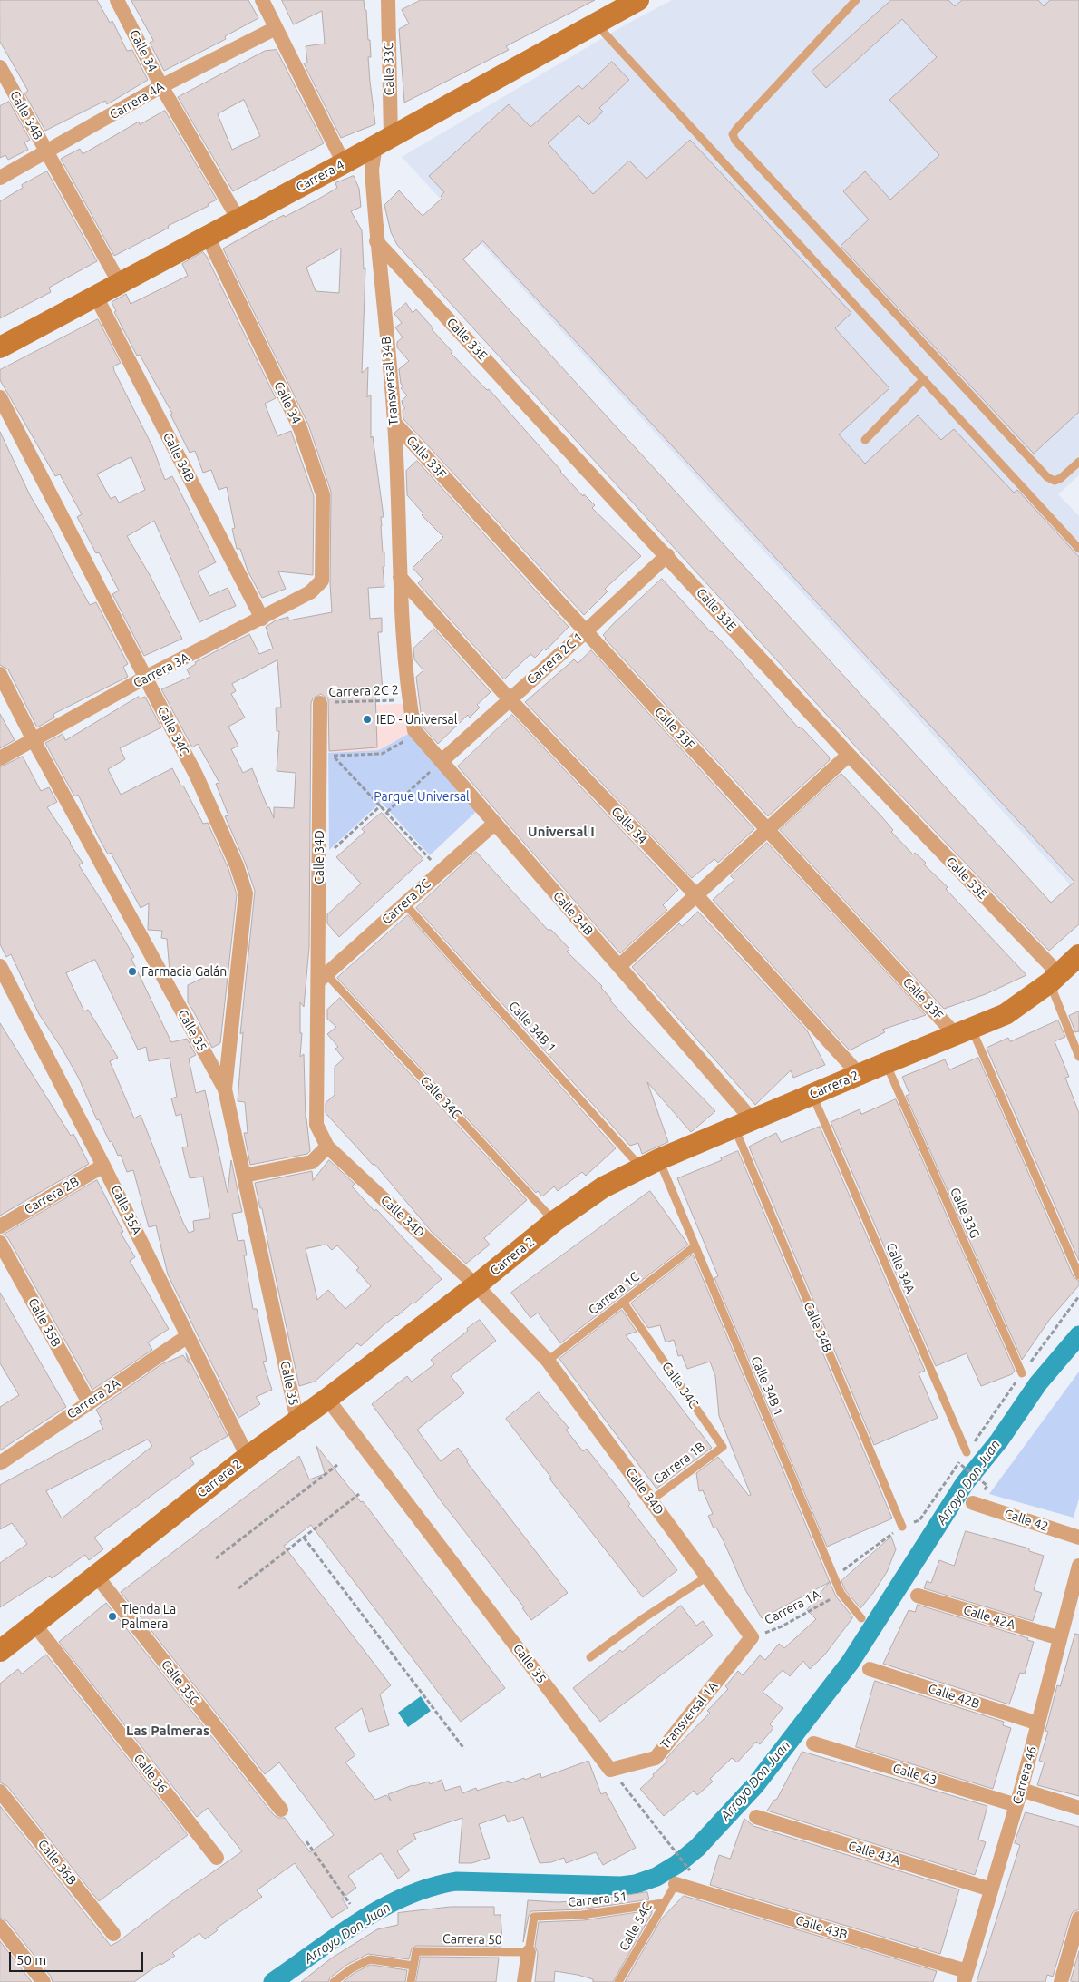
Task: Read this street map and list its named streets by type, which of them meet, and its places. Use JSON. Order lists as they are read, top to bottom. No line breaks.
{"streets":{"street":["Calle 34","Calle 33C","Carrera 4A","Calle 34B","Carrera 4","Calle 33E","Transversal 34B","Calle 33F","Carrera 2C 1","Carrera 3A","Calle 34C","Calle 34D","Carrera 2C","Calle 35","Carrera 2","Carrera 2B","Calle 35A","Calle 35B","Carrera 2A","Calle 42","Calle 42A","Calle 35C","Calle 42B","Transversal 1A","Calle 36","Calle 43","Carrera 46","Calle 43A","Calle 36B","Calle 43B"],"lane":["Calle 34B 1","Calle 33G","Calle 34A","Carrera 1C","Carrera 1B","Carrera 51","Calle 54C","Carrera 50"],"path":["Carrera 2C 2","Carrera 1A"]},"crossings":[["Calle 34","Carrera 4A"],["Calle 34","Carrera 4"],["Calle 34","Transversal 34B"],["Calle 34","Carrera 2C 1"],["Calle 34","Carrera 3A"],["Calle 34","Carrera 2"],["Calle 33C","Carrera 4"],["Calle 33C","Transversal 34B"],["Carrera 4A","Calle 34B"],["Calle 34B","Carrera 4"],["Calle 34B","Transversal 34B"],["Calle 34B","Carrera 2C 1"],["Calle 34B","Carrera 3A"],["Calle 34B","Carrera 2C 2"],["Calle 34B","Carrera 2C"],["Calle 34B","Carrera 2"],["Carrera 4","Transversal 34B"],["Calle 33E","Transversal 34B"],["Calle 33E","Carrera 2C 1"],["Calle 33E","Carrera 2"],["Transversal 34B","Calle 33F"],["Transversal 34B","Carrera 2C 2"],["Calle 33F","Carrera 2C 1"],["Calle 33F","Carrera 2"],["Carrera 3A","Calle 34C"],["Carrera 3A","Calle 35"],["Carrera 2C 2","Calle 34D"],["Calle 34C","Calle 34D"],["Calle 34C","Carrera 2C"],["Calle 34C","Calle 35"],["Calle 34C","Carrera 2"],["Calle 34C","Carrera 1C"],["Calle 34C","Carrera 1B"],["Calle 34D","Carrera 2C"],["Calle 34D","Carrera 2"],["Calle 34D","Carrera 1C"],["Calle 34D","Carrera 1B"],["Calle 34D","Carrera 1A"],["Calle 34D","Transversal 1A"],["Carrera 2C","Calle 34B 1"],["Calle 34B 1","Carrera 2"],["Calle 34B 1","Carrera 1C"],["Calle 34B 1","Carrera 1A"],["Calle 35","Carrera 2"],["Calle 35","Transversal 1A"],["Carrera 2","Calle 35A"],["Carrera 2","Calle 33G"],["Carrera 2","Calle 34A"],["Carrera 2","Calle 35C"],["Carrera 2","Calle 36"],["Carrera 2B","Calle 35A"],["Calle 35A","Carrera 2A"],["Calle 35B","Carrera 2A"],["Carrera 1A","Transversal 1A"],["Calle 42A","Carrera 46"],["Calle 42B","Carrera 46"],["Calle 43","Carrera 46"],["Carrera 46","Calle 43A"],["Carrera 46","Calle 43B"],["Carrera 51","Calle 54C"],["Carrera 51","Carrera 50"],["Calle 54C","Calle 43B"]],"districts":["Universal I","Las Palmeras"],"water":["Arroyo Don Juan"],"parks":["Parque Universal"],"places":["IED - Universal","Farmacia Galán","Tienda La Palmera"],"scale_bar":"50 m"}
